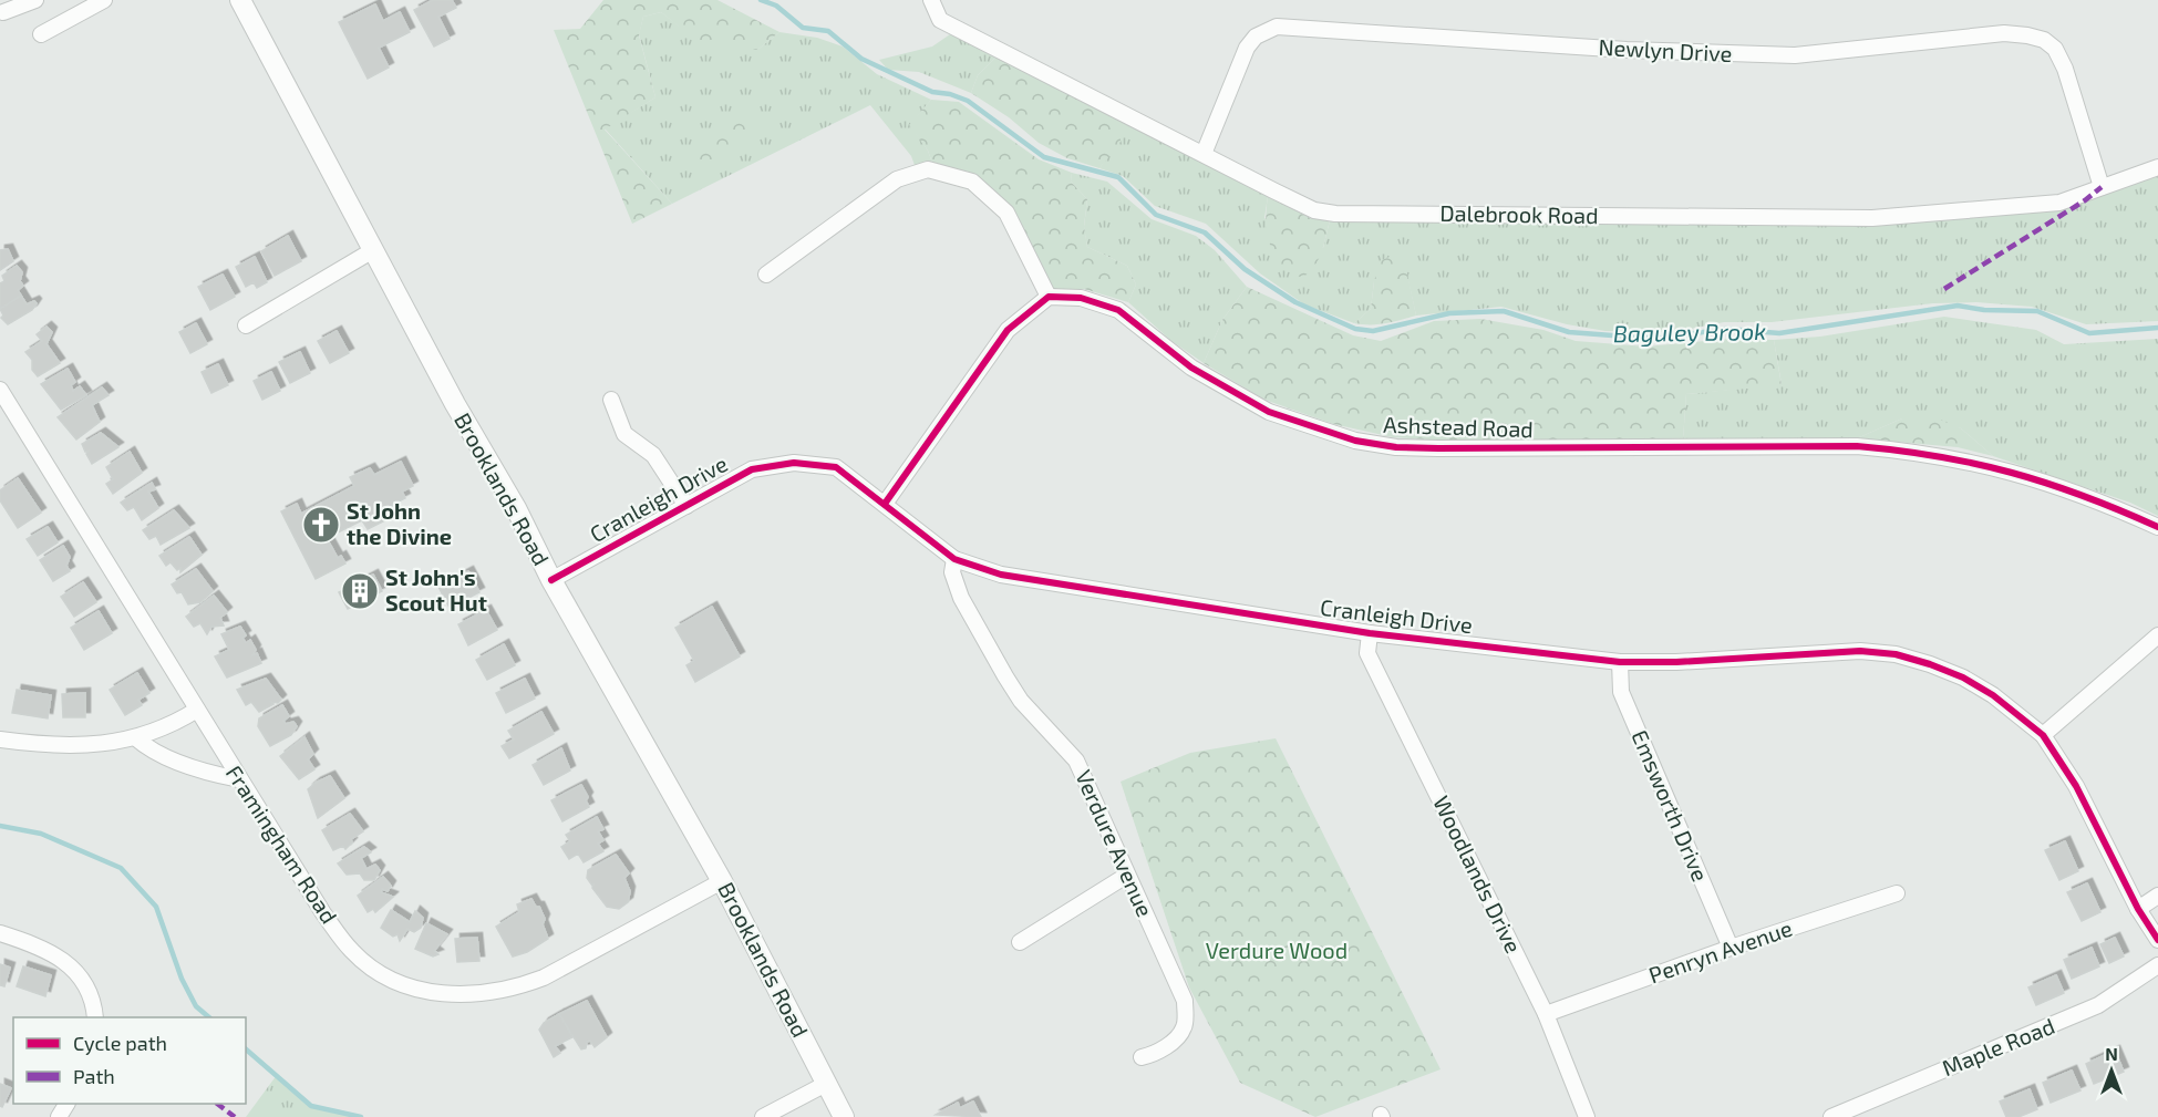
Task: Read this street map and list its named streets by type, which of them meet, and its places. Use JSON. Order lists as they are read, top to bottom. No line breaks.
{"streets":{"street":["Newlyn Drive","Dalebrook Road","Ashstead Road","Brooklands Road","Cranleigh Drive","Emsworth Drive","Verdure Avenue","Framingham Road","Woodlands Drive","Penryn Avenue","Maple Road"]},"crossings":[["Newlyn Drive","Dalebrook Road"],["Brooklands Road","Cranleigh Drive"],["Brooklands Road","Framingham Road"],["Cranleigh Drive","Emsworth Drive"],["Cranleigh Drive","Verdure Avenue"],["Cranleigh Drive","Woodlands Drive"],["Emsworth Drive","Penryn Avenue"],["Woodlands Drive","Penryn Avenue"]],"water":["Baguley Brook"],"parks":["Verdure Wood"],"places":{"church":["St John the Divine"],"building":["St John's Scout Hut"]},"legend":["Cycle path","Path"],"north":"top"}
